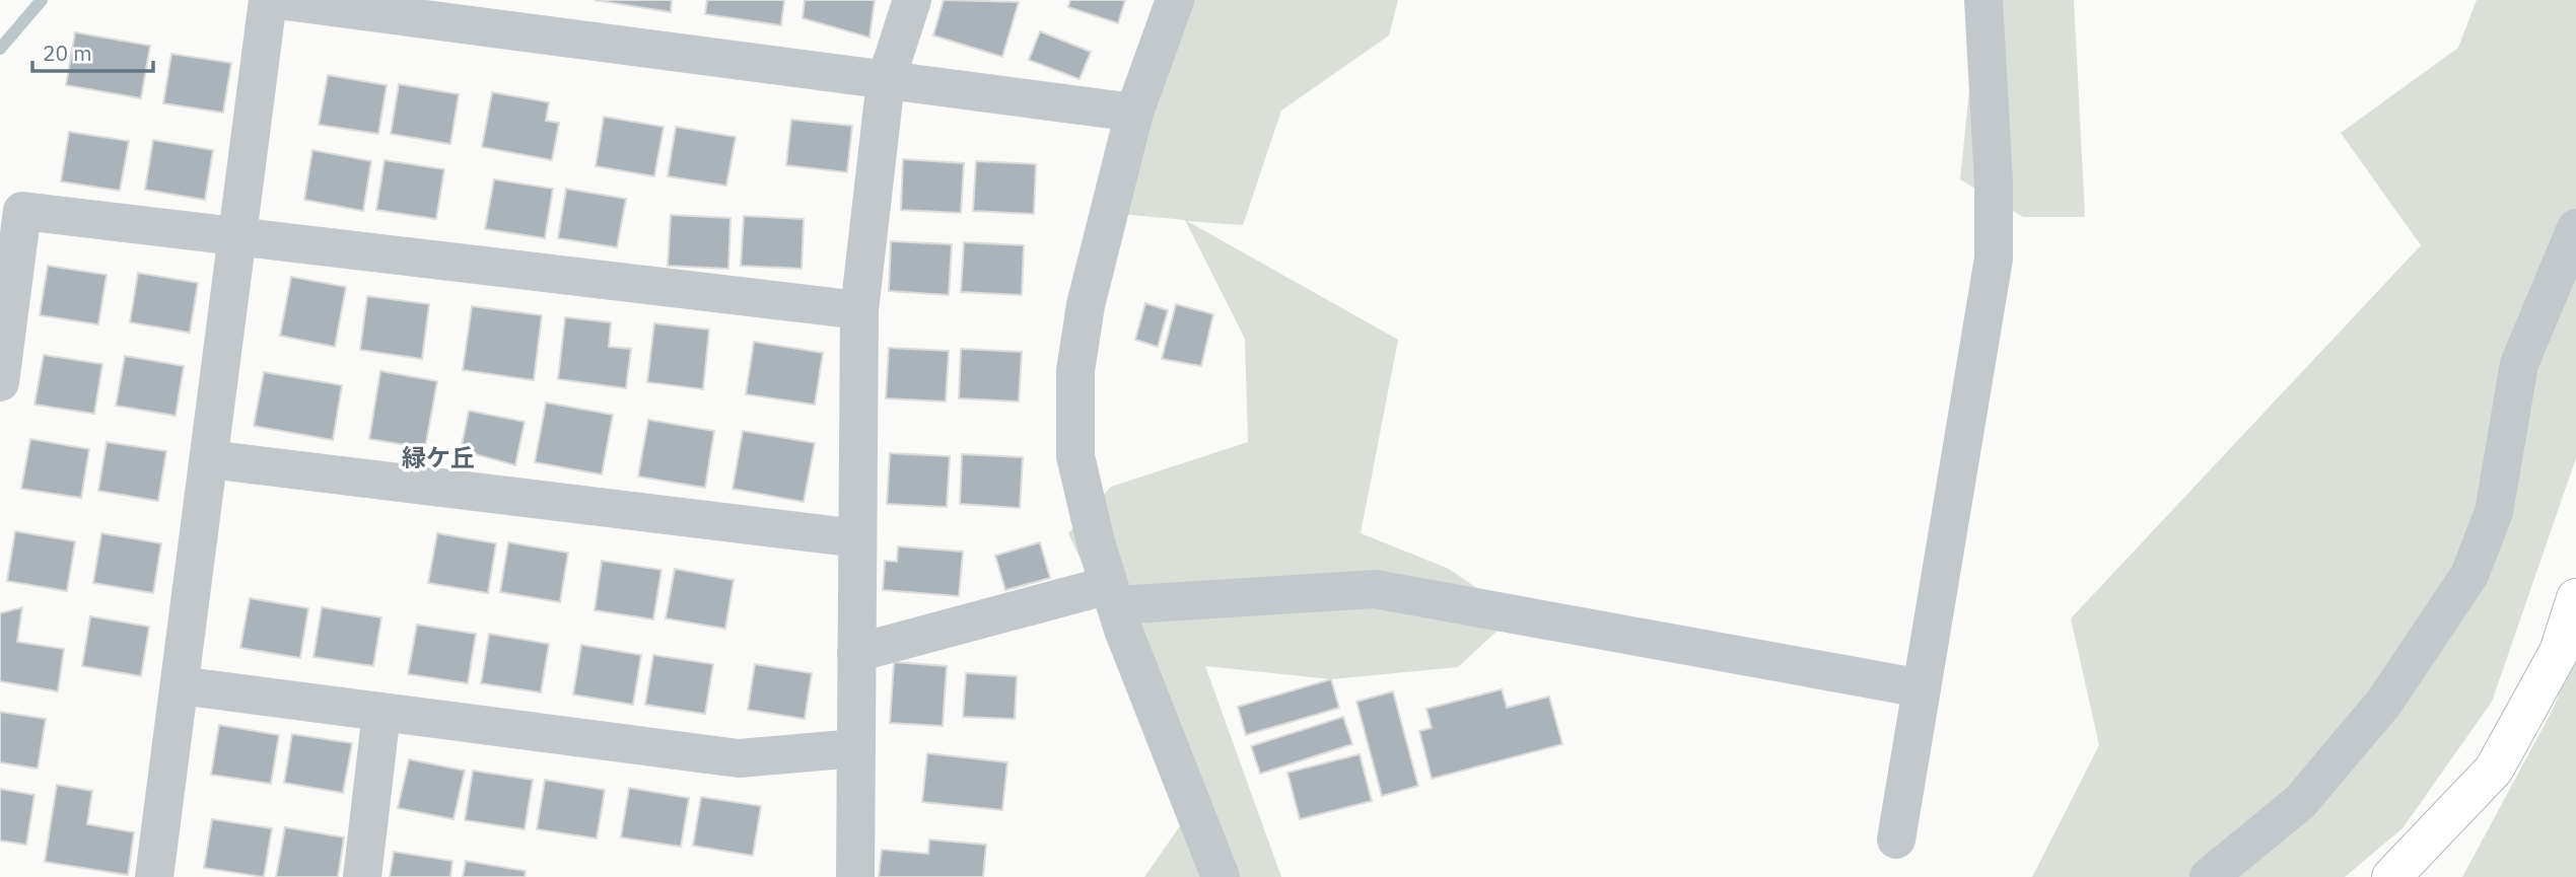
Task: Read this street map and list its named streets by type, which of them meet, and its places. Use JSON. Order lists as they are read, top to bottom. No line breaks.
{"districts":["緑ケ丘"],"scale_bar":"20 m"}
